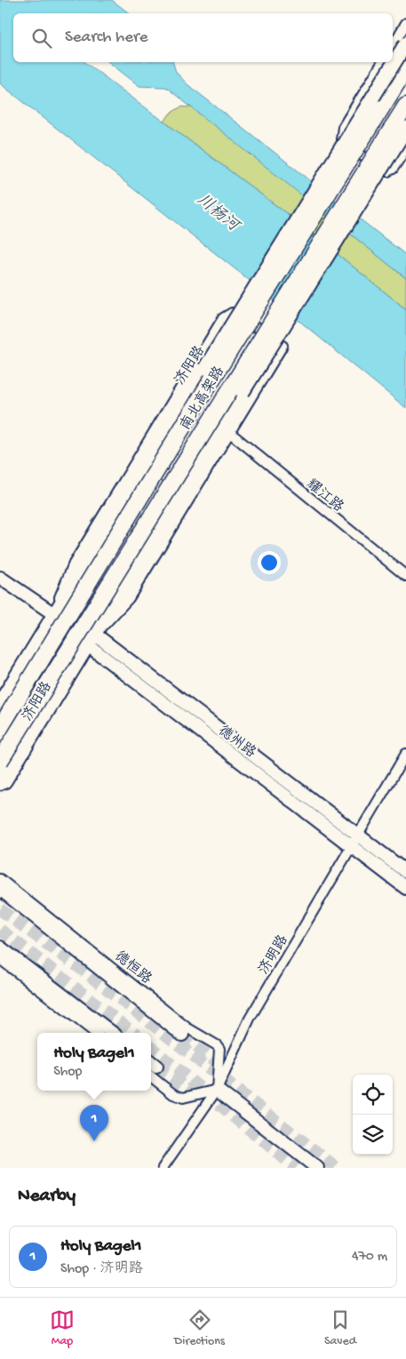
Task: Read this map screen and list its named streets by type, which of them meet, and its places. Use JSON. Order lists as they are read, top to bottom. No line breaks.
{"streets":{"highway":["南北高架路"],"main road":["济阳路"],"street":["耀江路","德州路","济明路","德恒路"]},"crossings":[["济阳路","德州路"],["德州路","济明路"],["济明路","德恒路"]],"water":["川杨河"],"page":{"search":"Search here","popup":["Holy Bagel1","Shop"],"pins":"1","heading":"Nearby","list":[{"mark":"1","name":"Holy Bagel1","note":"Shop · 济明路","value":"470 m"}],"nav":["Map","Directions","Saved"]}}
